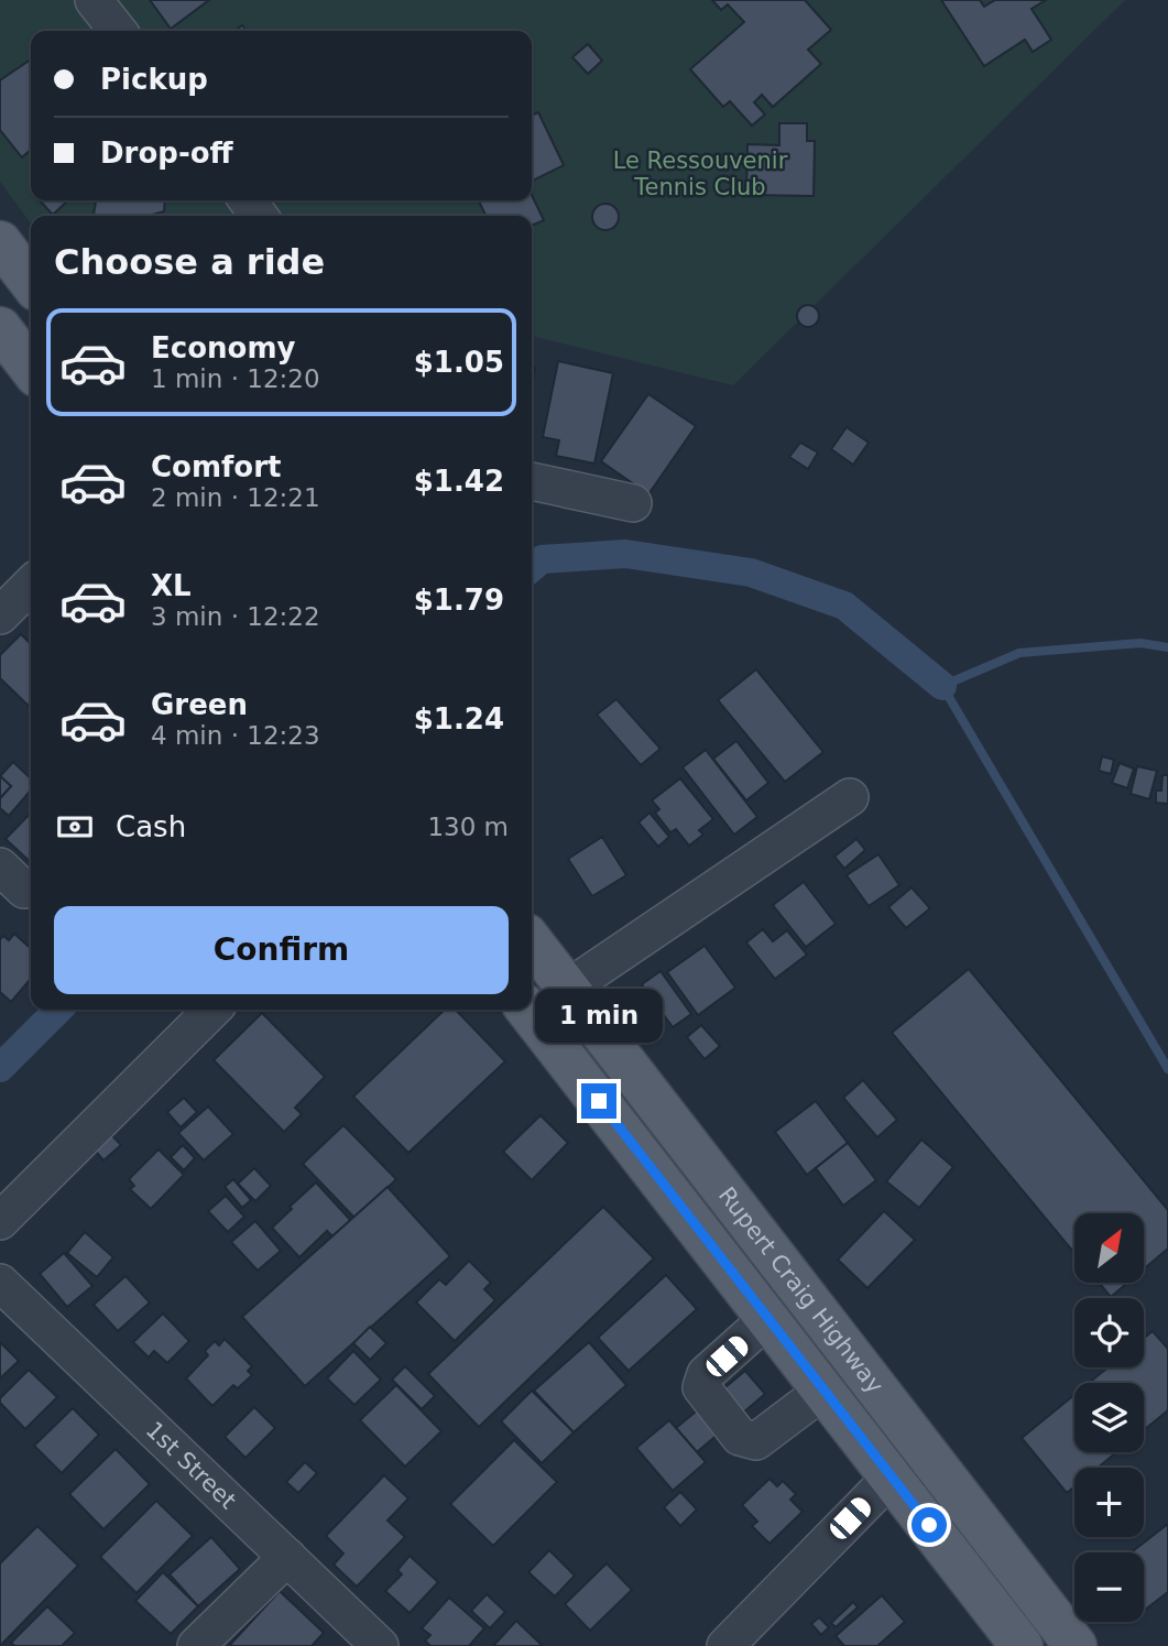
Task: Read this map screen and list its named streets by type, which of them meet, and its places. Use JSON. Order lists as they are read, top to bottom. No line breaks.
{"streets":{"main road":["Rupert Craig Highway"],"street":["1st Street"]},"parks":["Le Ressouvenir Tennis Club"],"north":"top right","page":{"banner":["Pickup","Drop-off"],"heading":"Choose a ride","list":[{"name":"Economy","note":"1 min · 12:20","value":"$1.05"},{"name":"Comfort","note":"2 min · 12:21","value":"$1.42"},{"name":"XL","note":"3 min · 12:22","value":"$1.79"},{"name":"Green","note":"4 min · 12:23","value":"$1.24"}],"pay":["Cash","130 m"],"buttons":"Confirm","bubble":"1 min","map_buttons":["+","−"]}}
